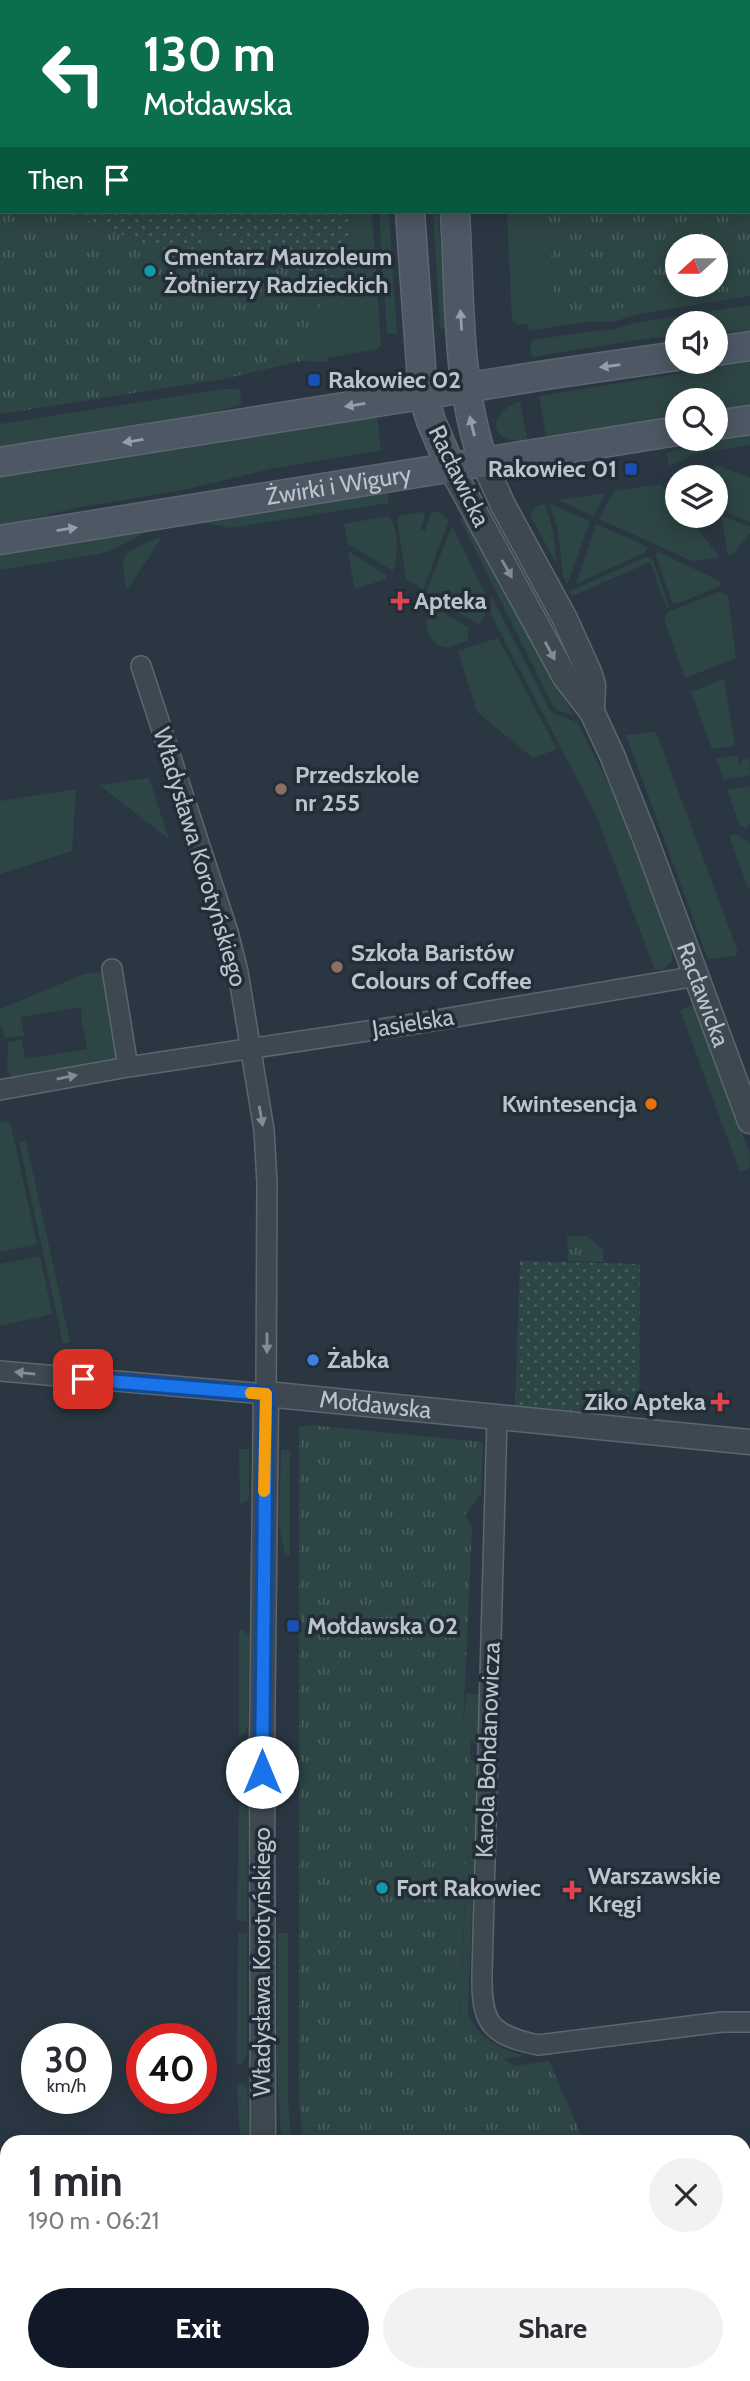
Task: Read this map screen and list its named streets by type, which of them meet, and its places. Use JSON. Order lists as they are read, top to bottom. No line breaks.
{"streets":{"main road":["Racławicka","Żwirki i Wigury"],"street":["Władysława Korotyńskiego","Jasielska","Mołdawska","Karola Bohdanowicza"]},"crossings":[["Racławicka","Żwirki i Wigury"],["Racławicka","Jasielska"],["Władysława Korotyńskiego","Jasielska"],["Władysława Korotyńskiego","Mołdawska"],["Mołdawska","Karola Bohdanowicza"]],"one_way":["Mołdawska"],"places":{"other":["Cmentarz Mauzoleum Żołnierzy Radzieckich","Przedszkole nr 255","Szkoła Baristów Colours of Coffee","Kwintesencja","Żabka","Fort Rakowiec"],"transit":["Rakowiec 02","Rakowiec 01","Mołdawska 02"],"health":["Apteka","Ziko Apteka","Warszawskie Kręgi"]},"north":"left","page":{"turn":["130 m","Mołdawska"],"then":"Then","speed":"30 km/h","limit":"40","heading":["1 min","190 m · 06:21"],"buttons":["Exit","Share"]}}
